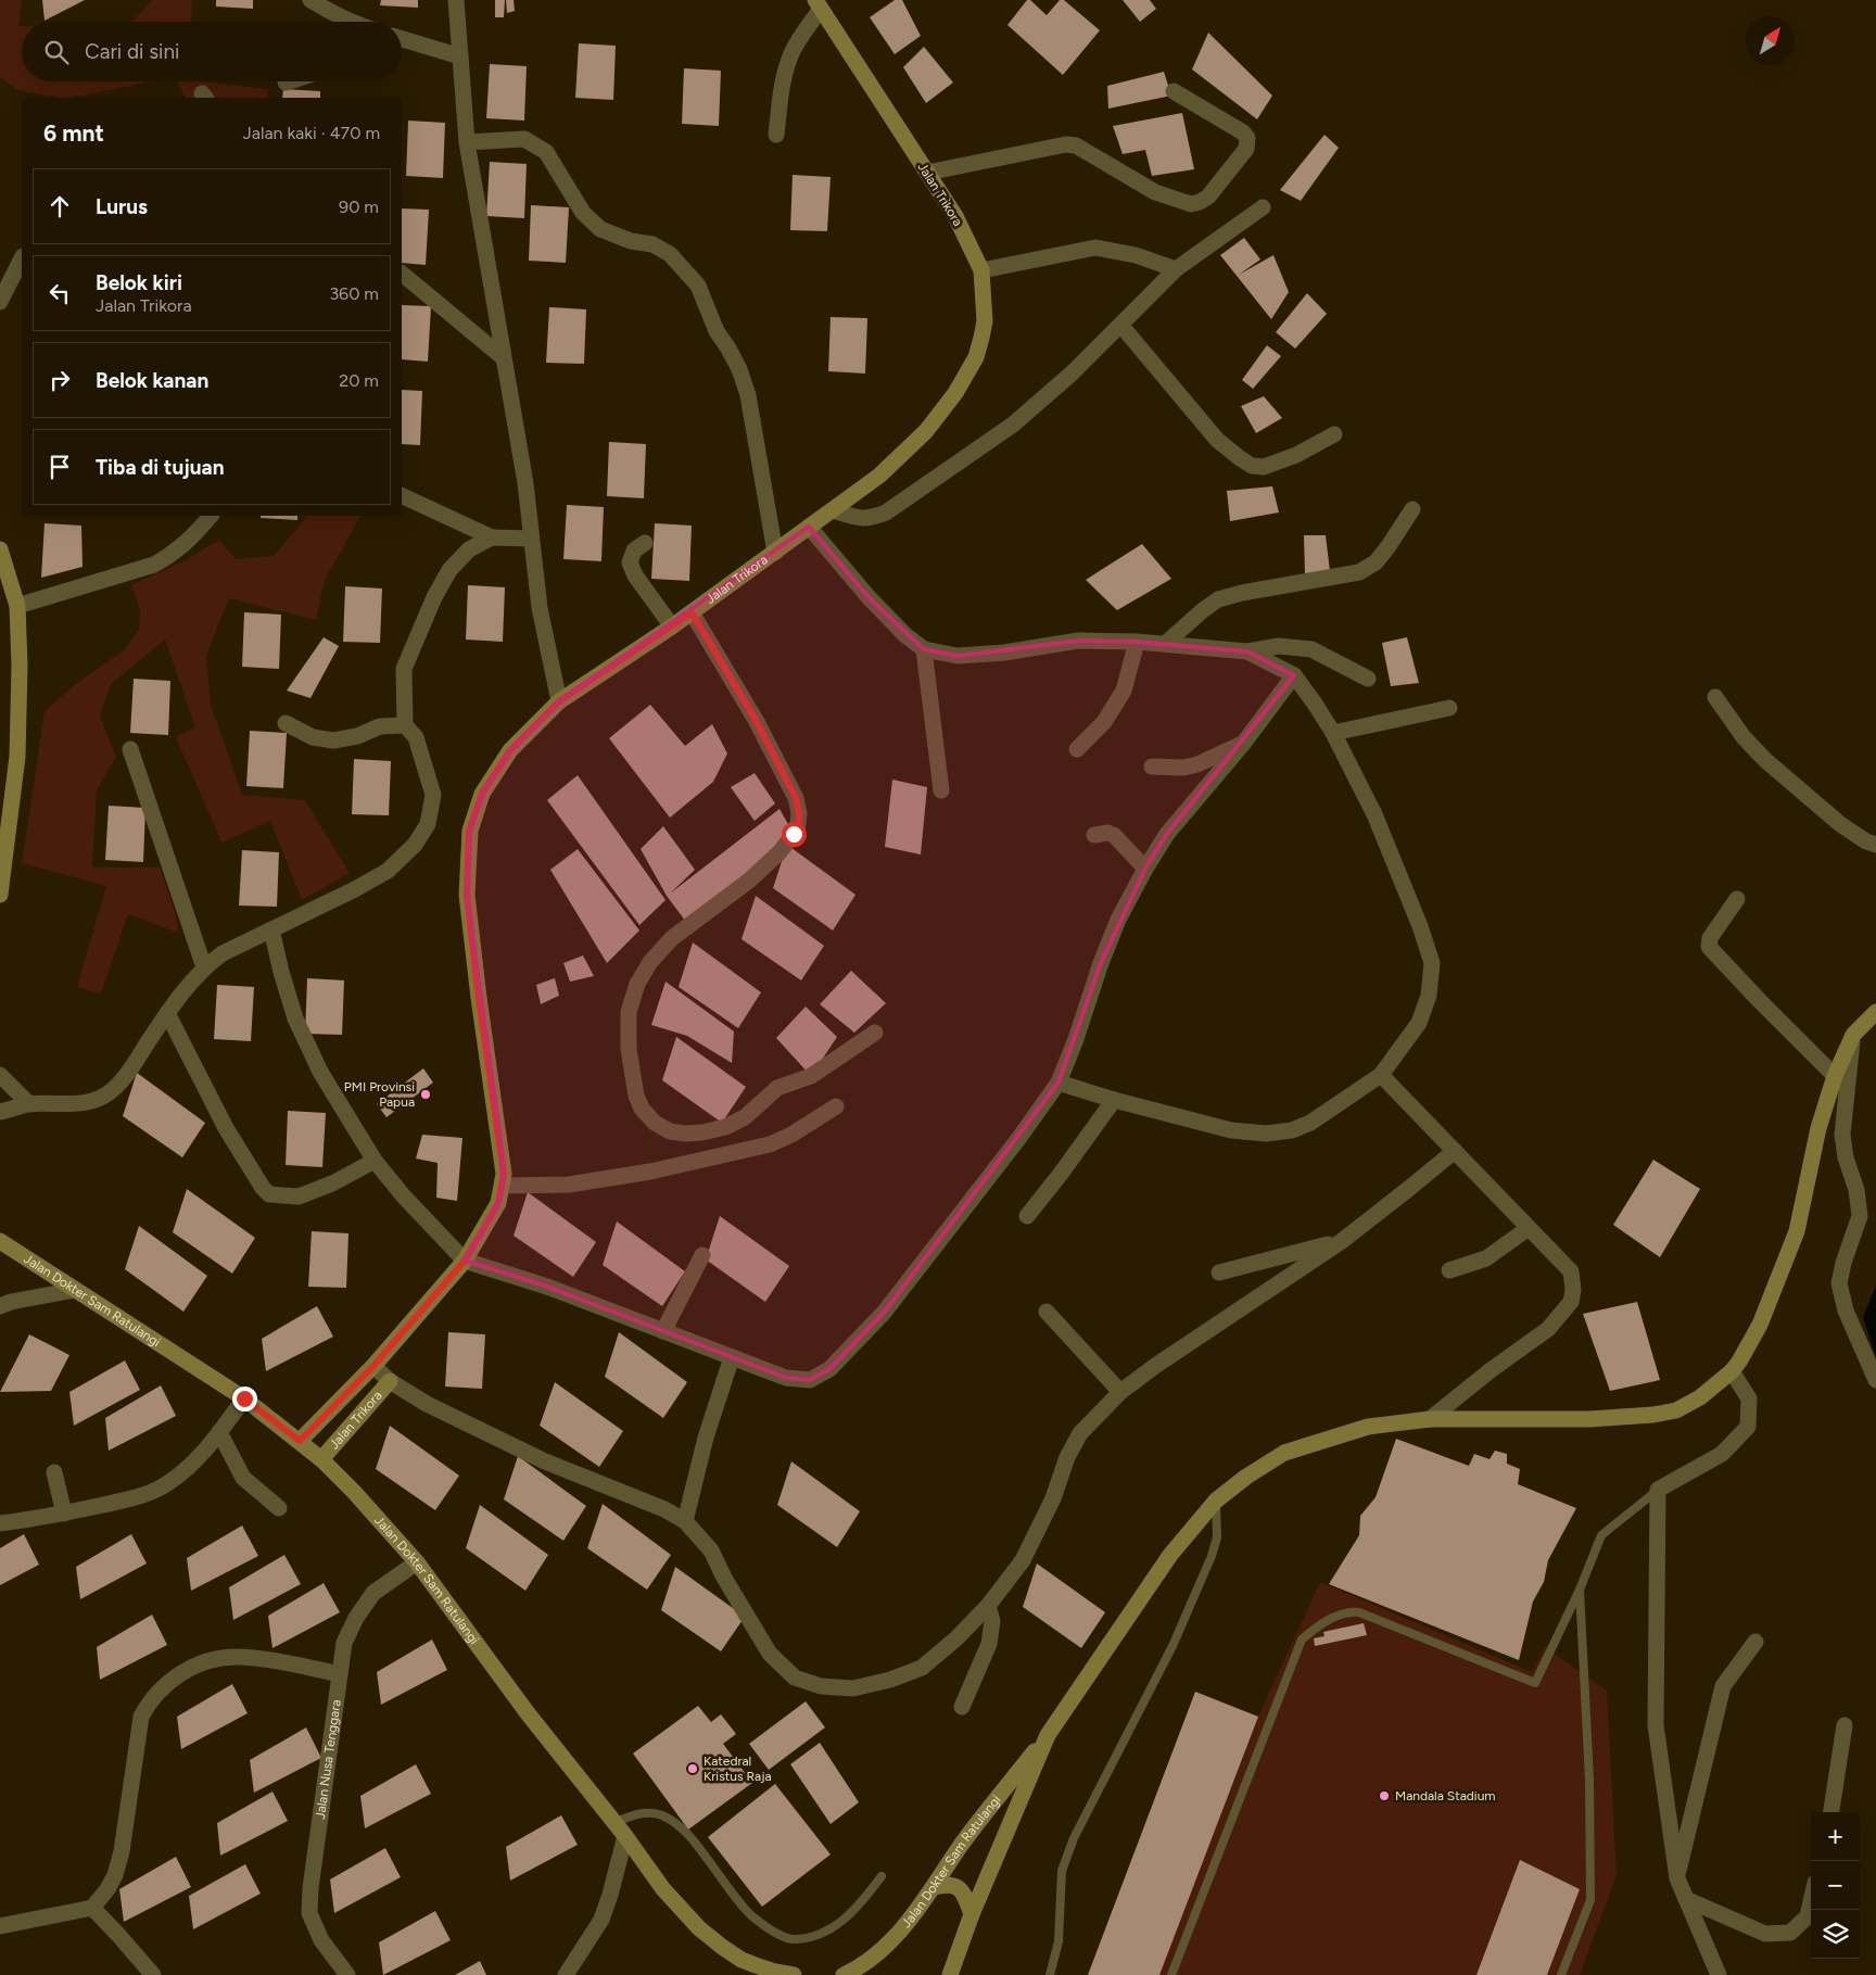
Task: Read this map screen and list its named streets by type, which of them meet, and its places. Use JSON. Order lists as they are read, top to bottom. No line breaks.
{"streets":{"street":["Jalan Trikora","Jalan Dokter Sam Ratulangi","Jalan Nusa Tenggara"]},"crossings":[["Jalan Trikora","Jalan Dokter Sam Ratulangi"],["Jalan Dokter Sam Ratulangi","Jalan Nusa Tenggara"]],"places":["PMI Provinsi Papua","Katedral Kristus Raja","Mandala Stadium"],"north":"top right","page":{"search":"Cari di sini","heading":["6 mnt","Jalan kaki · 470 m"],"list":[["Lurus","90 m"],["Belok kiri","Jalan Trikora","360 m"],["Belok kanan","20 m"],"Tiba di tujuan"],"map_buttons":["+","−"]}}
